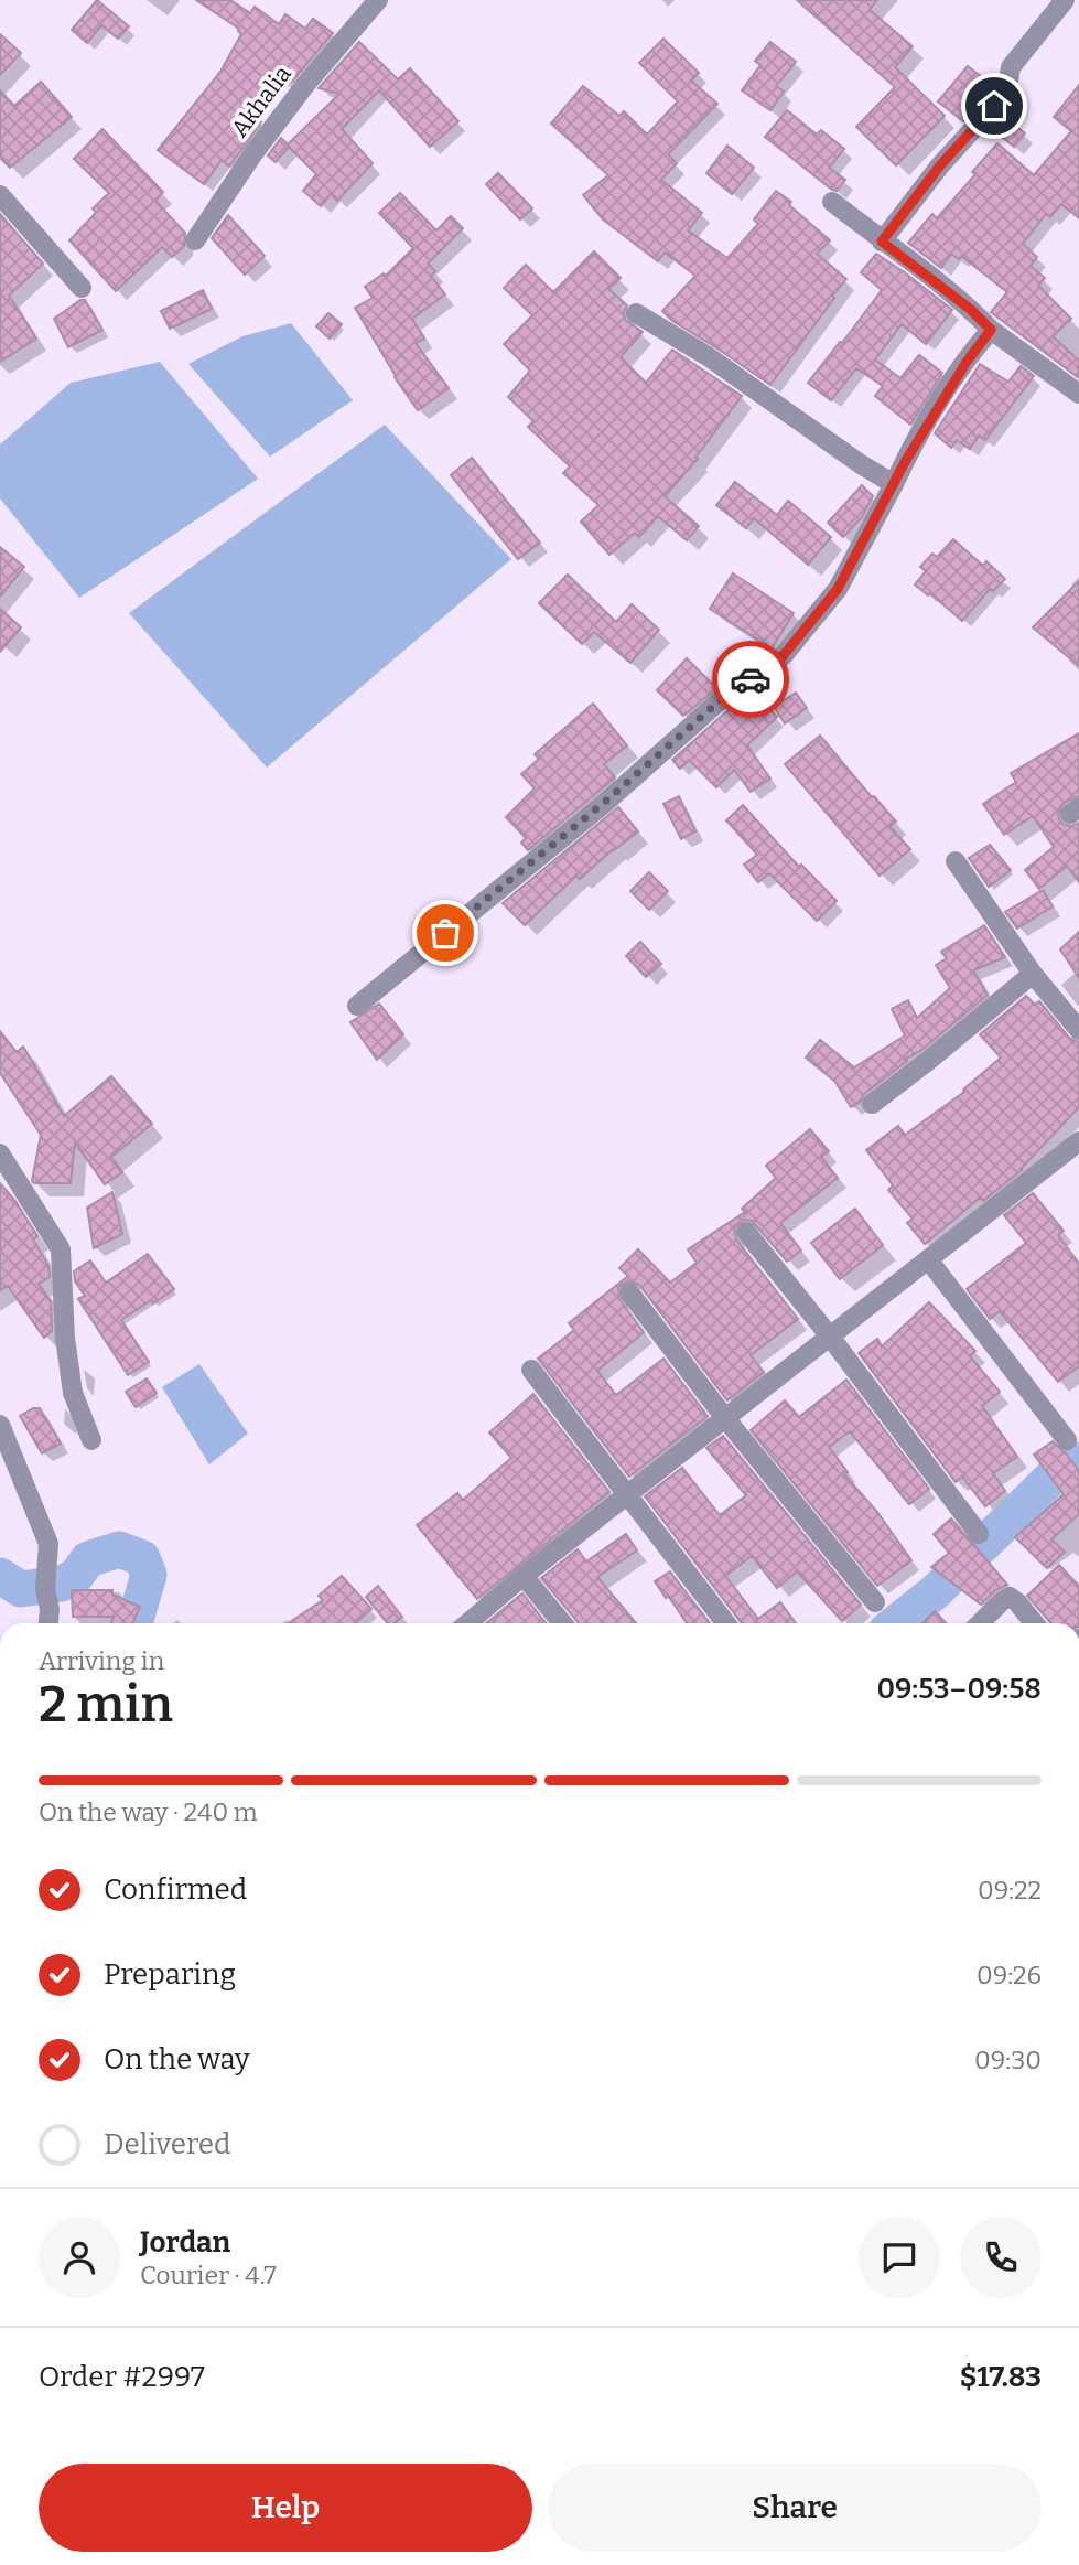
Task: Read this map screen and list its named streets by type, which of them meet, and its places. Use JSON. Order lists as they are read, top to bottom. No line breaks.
{"streets":{"street":["Akhalia"]},"page":{"heading":["2 min","Arriving in","09:53–09:58"],"panel":["Jordan","Courier · 4.7","Order #2997","$17.83"],"bar":"On the way · 240 m","list":[["Confirmed","09:22"],["Preparing","09:26"],["On the way","09:30"],"Delivered"],"buttons":["Help","Share"]}}
